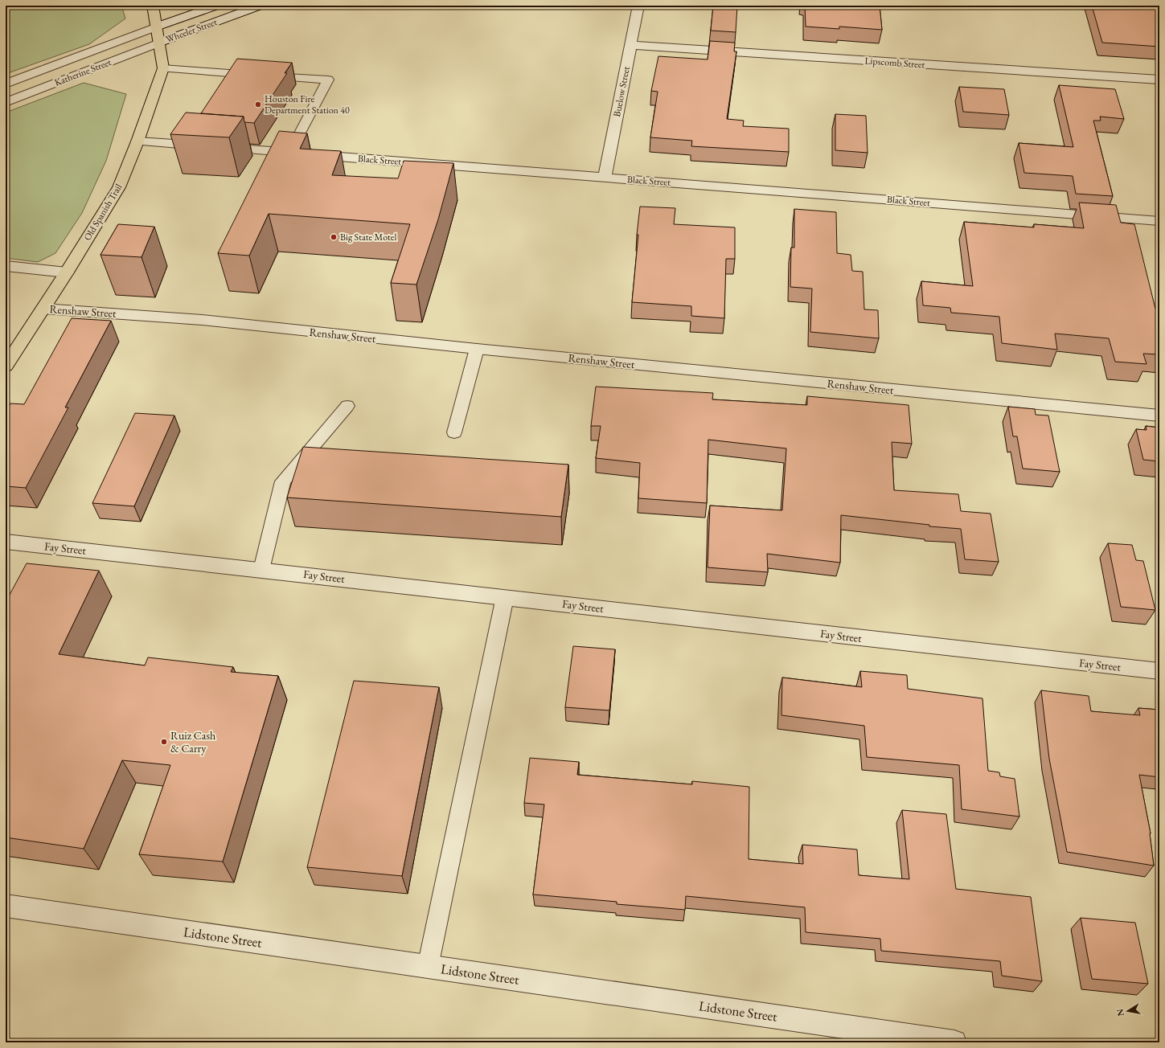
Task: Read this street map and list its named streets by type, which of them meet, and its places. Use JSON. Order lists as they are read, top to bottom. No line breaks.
{"streets":{"main road":["Old Spanish Trail"],"street":["Wheeler Street","Lipscomb Street","Katherine Street","Buelow Street","Black Street","Renshaw Street","Fay Street","Lidstone Street"]},"crossings":[["Wheeler Street","Katherine Street"],["Wheeler Street","Old Spanish Trail"],["Lipscomb Street","Buelow Street"],["Katherine Street","Old Spanish Trail"],["Buelow Street","Black Street"],["Black Street","Old Spanish Trail"],["Old Spanish Trail","Renshaw Street"]],"places":["Houston Fire Department Station 40","Big State Motel","Ruiz Cash & Carry"],"north":"left"}
